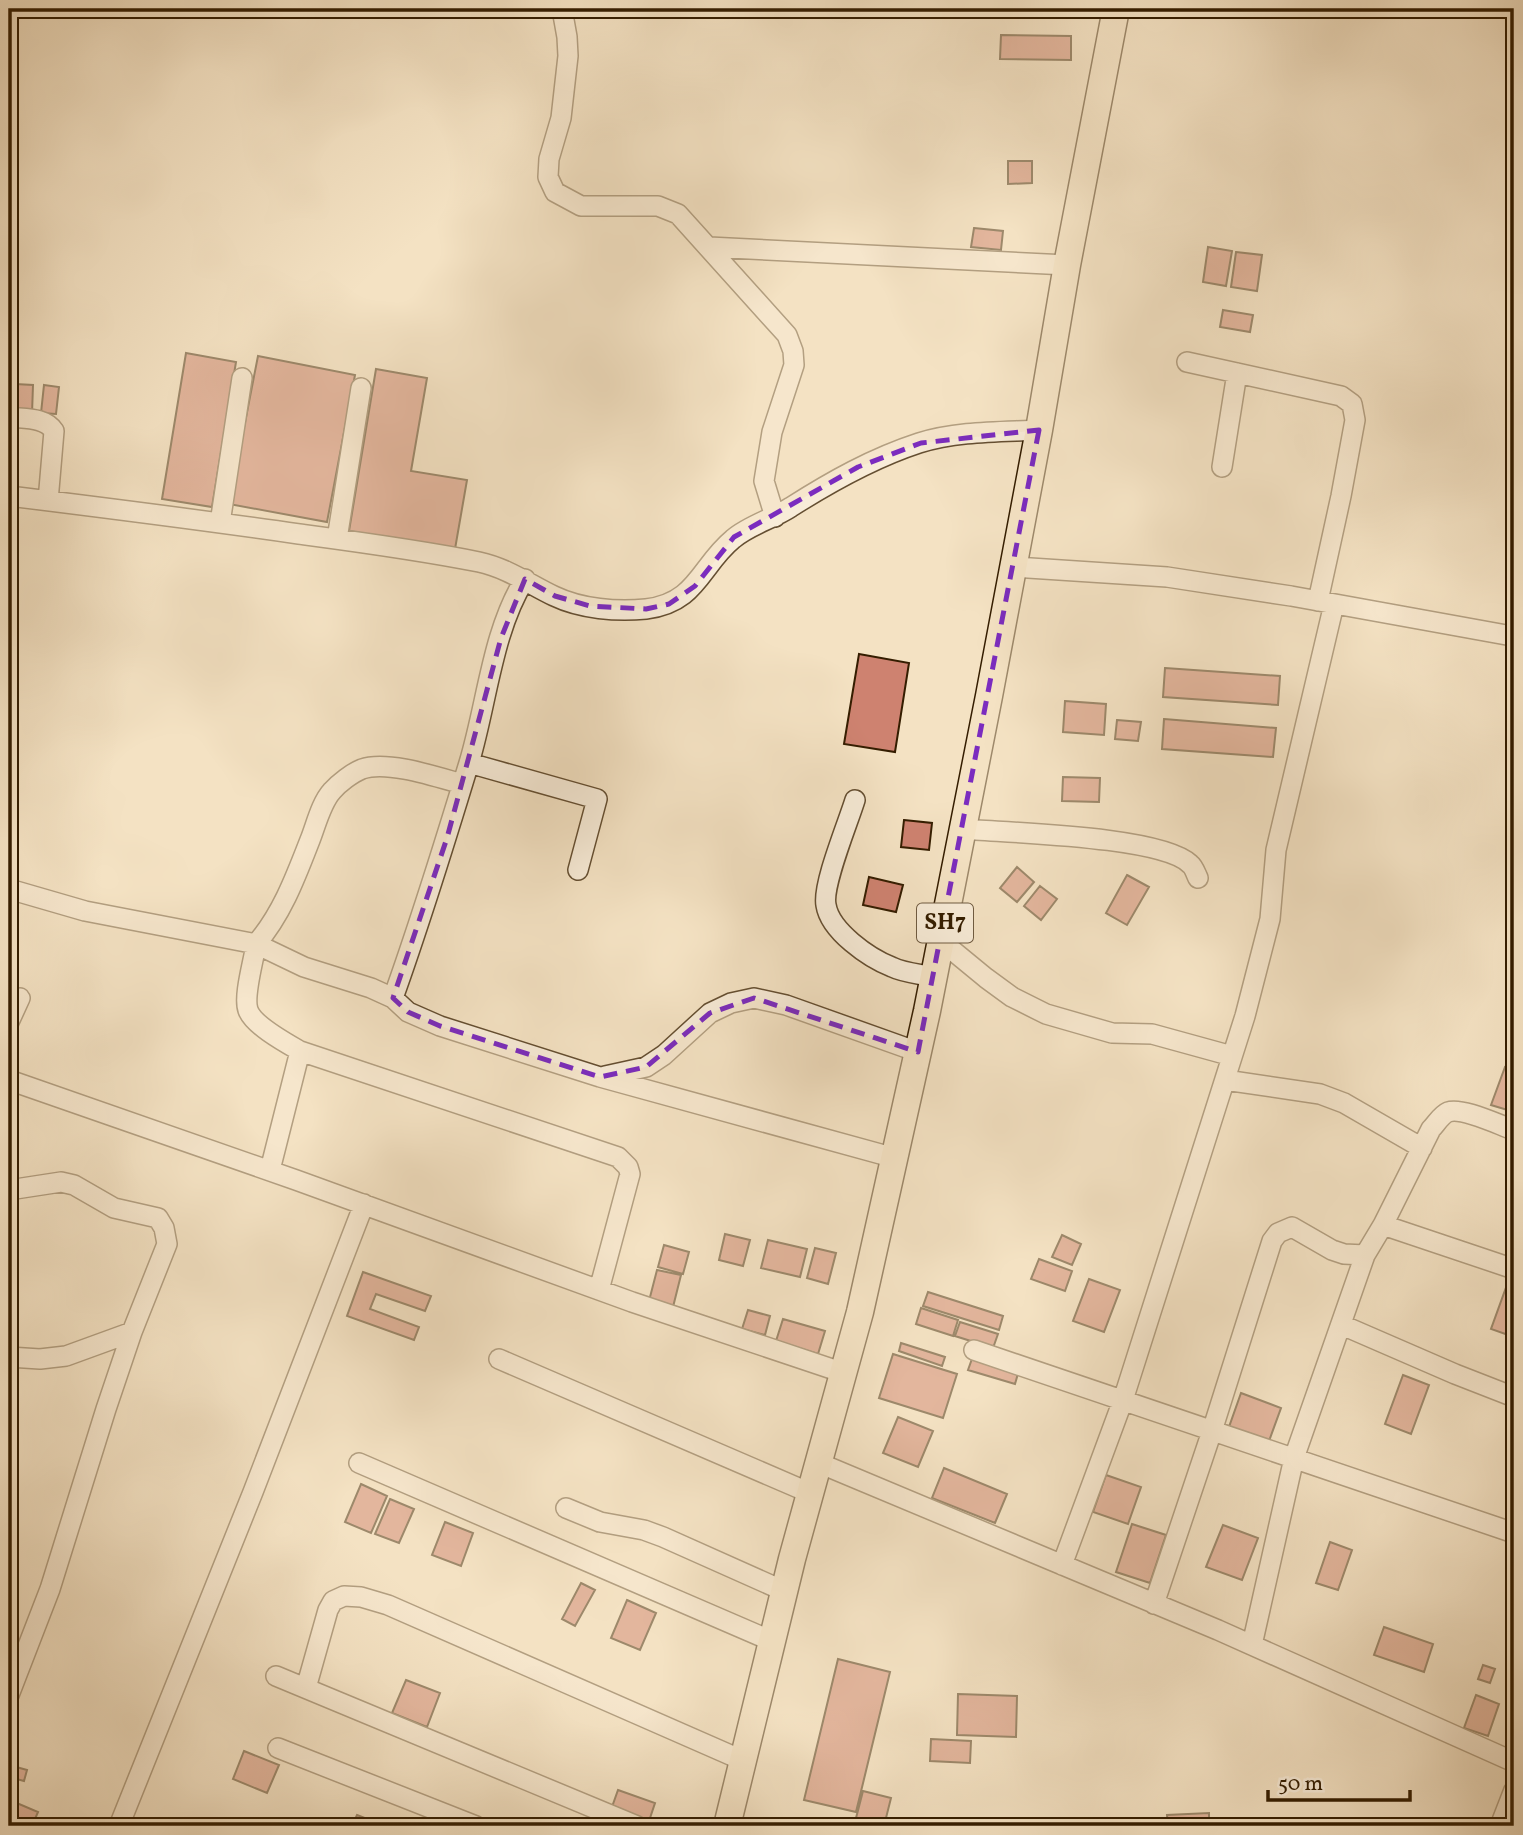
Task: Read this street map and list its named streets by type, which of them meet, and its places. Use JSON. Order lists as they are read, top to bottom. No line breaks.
{"streets":{"main road":["SH7"]},"scale_bar":"50 m"}
